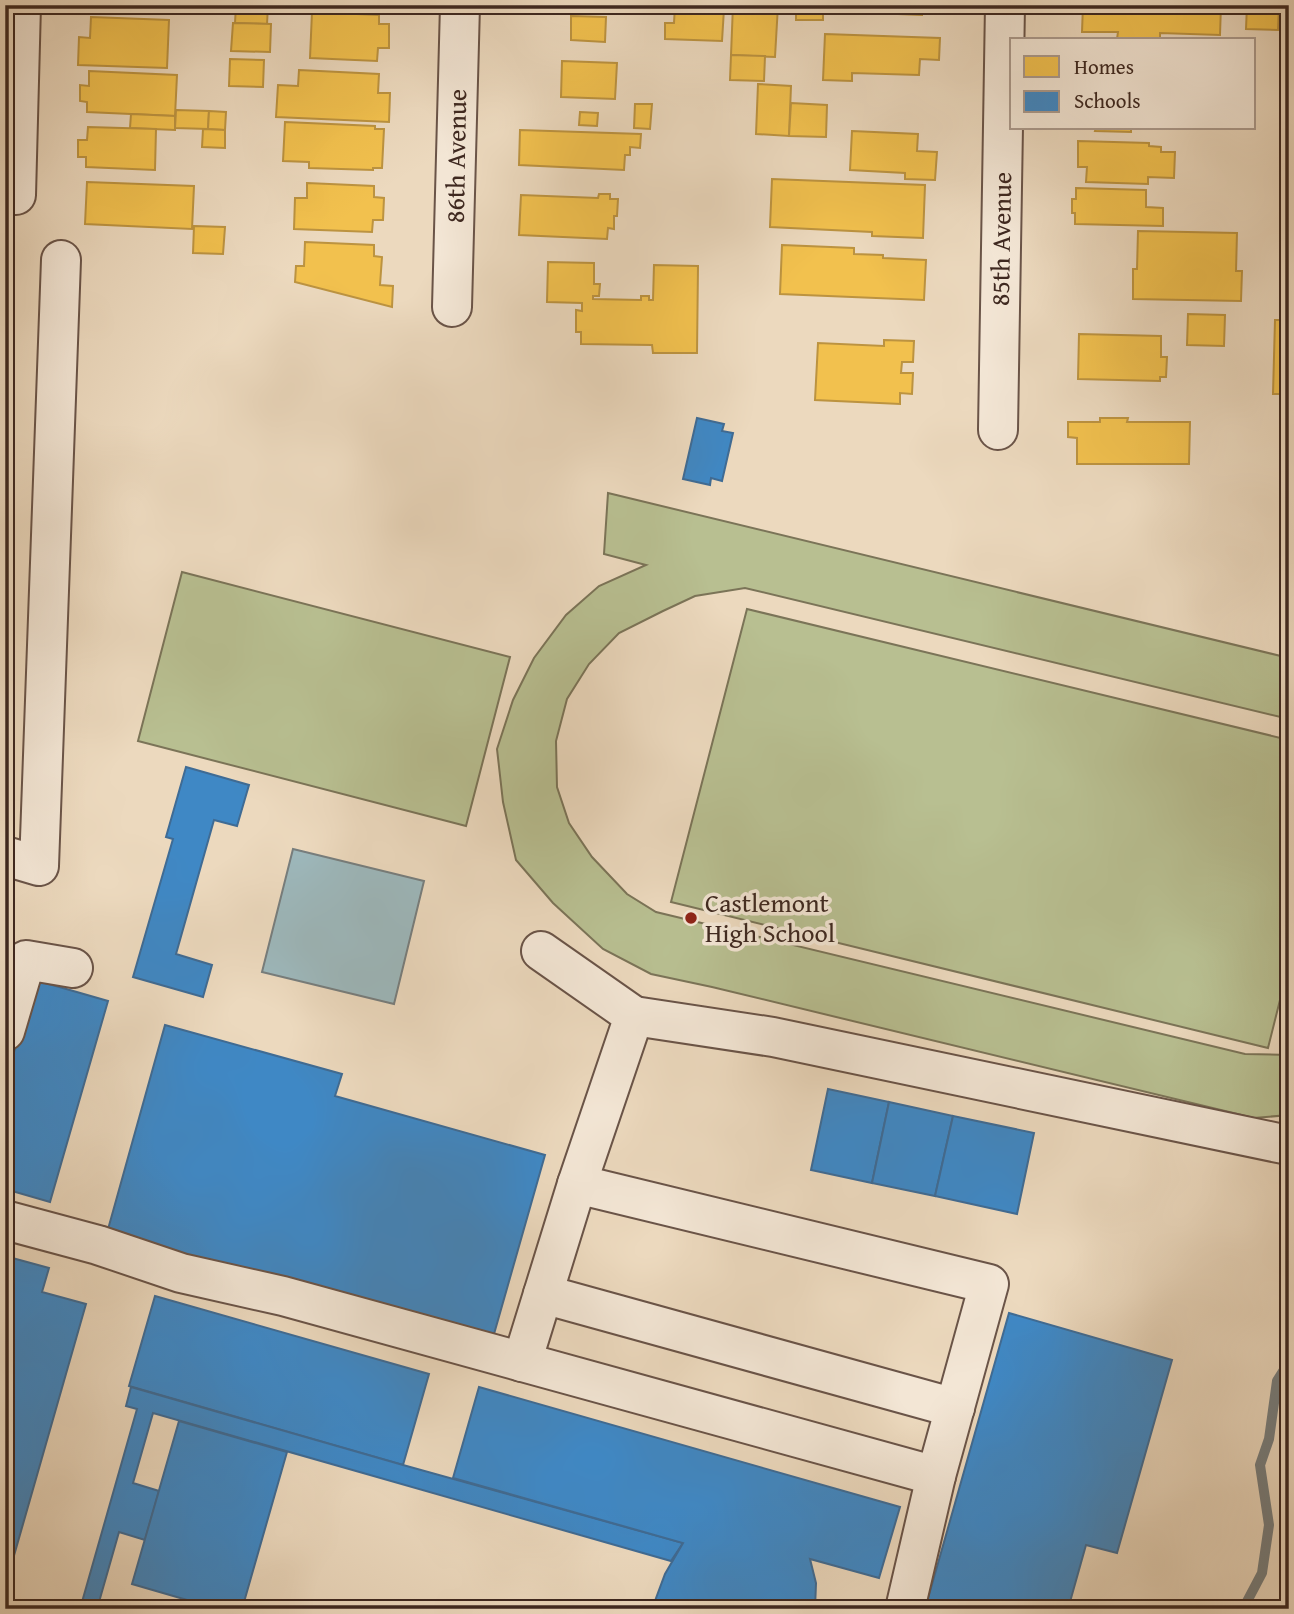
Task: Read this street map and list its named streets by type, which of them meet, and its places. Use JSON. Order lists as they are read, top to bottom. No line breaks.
{"streets":{"street":["86th Avenue","85th Avenue"]},"places":["Castlemont High School"],"legend":["Homes","Schools"]}
